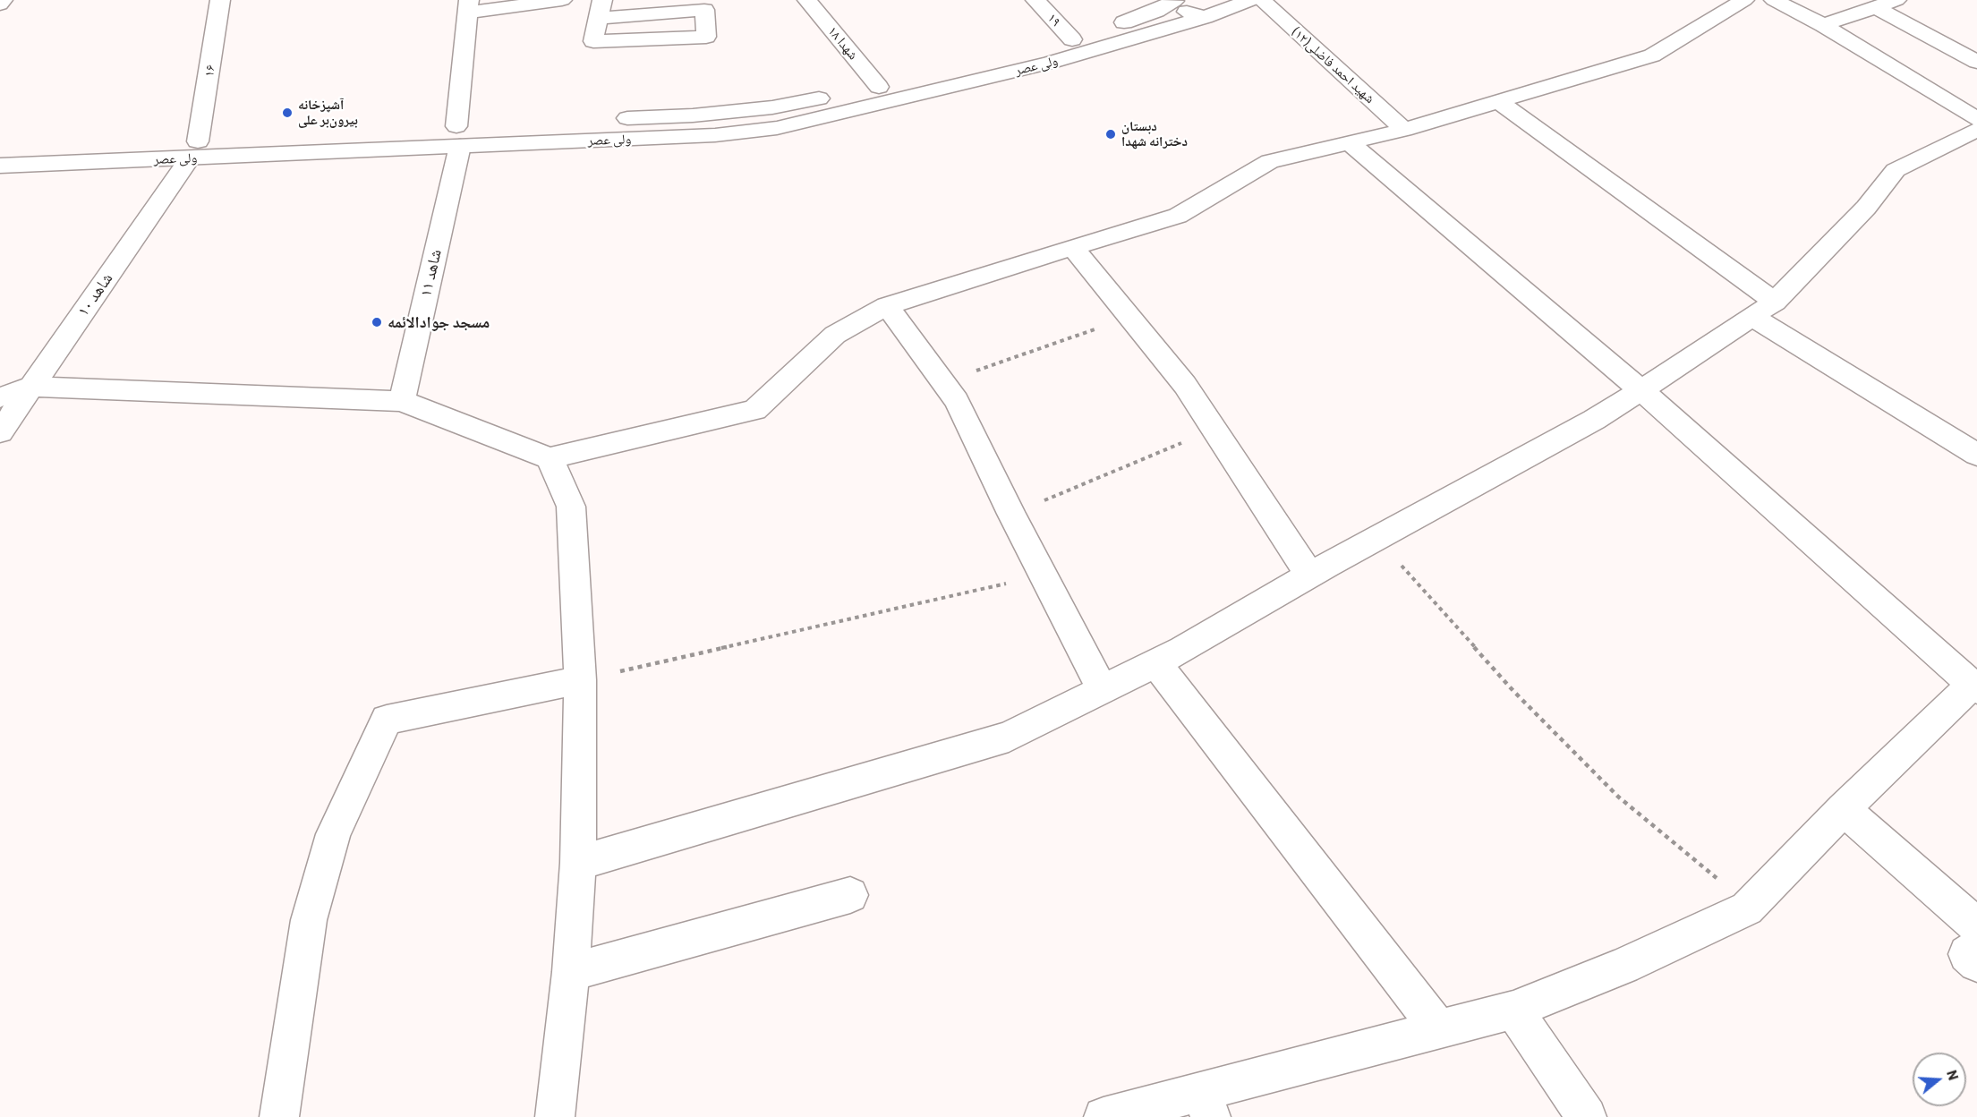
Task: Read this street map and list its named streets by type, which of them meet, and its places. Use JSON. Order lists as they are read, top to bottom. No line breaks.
{"streets":{"street":["۱۹","شهدا ۱۸","ولی عصر","شهید احمد فاضلی(۱۲)","۱۶","شاهد ۱۱","شاهد ۱۰"]},"crossings":[["۱۹","ولی عصر"],["شهدا ۱۸","ولی عصر"],["ولی عصر","۱۶"],["ولی عصر","شاهد ۱۱"],["ولی عصر","شاهد ۱۰"],["۱۶","شاهد ۱۰"]],"places":["آشپزخانه بیرون‌بر علی","دبستان دخترانه شهدا","مسجد جوادالائمه"],"north":"right"}
